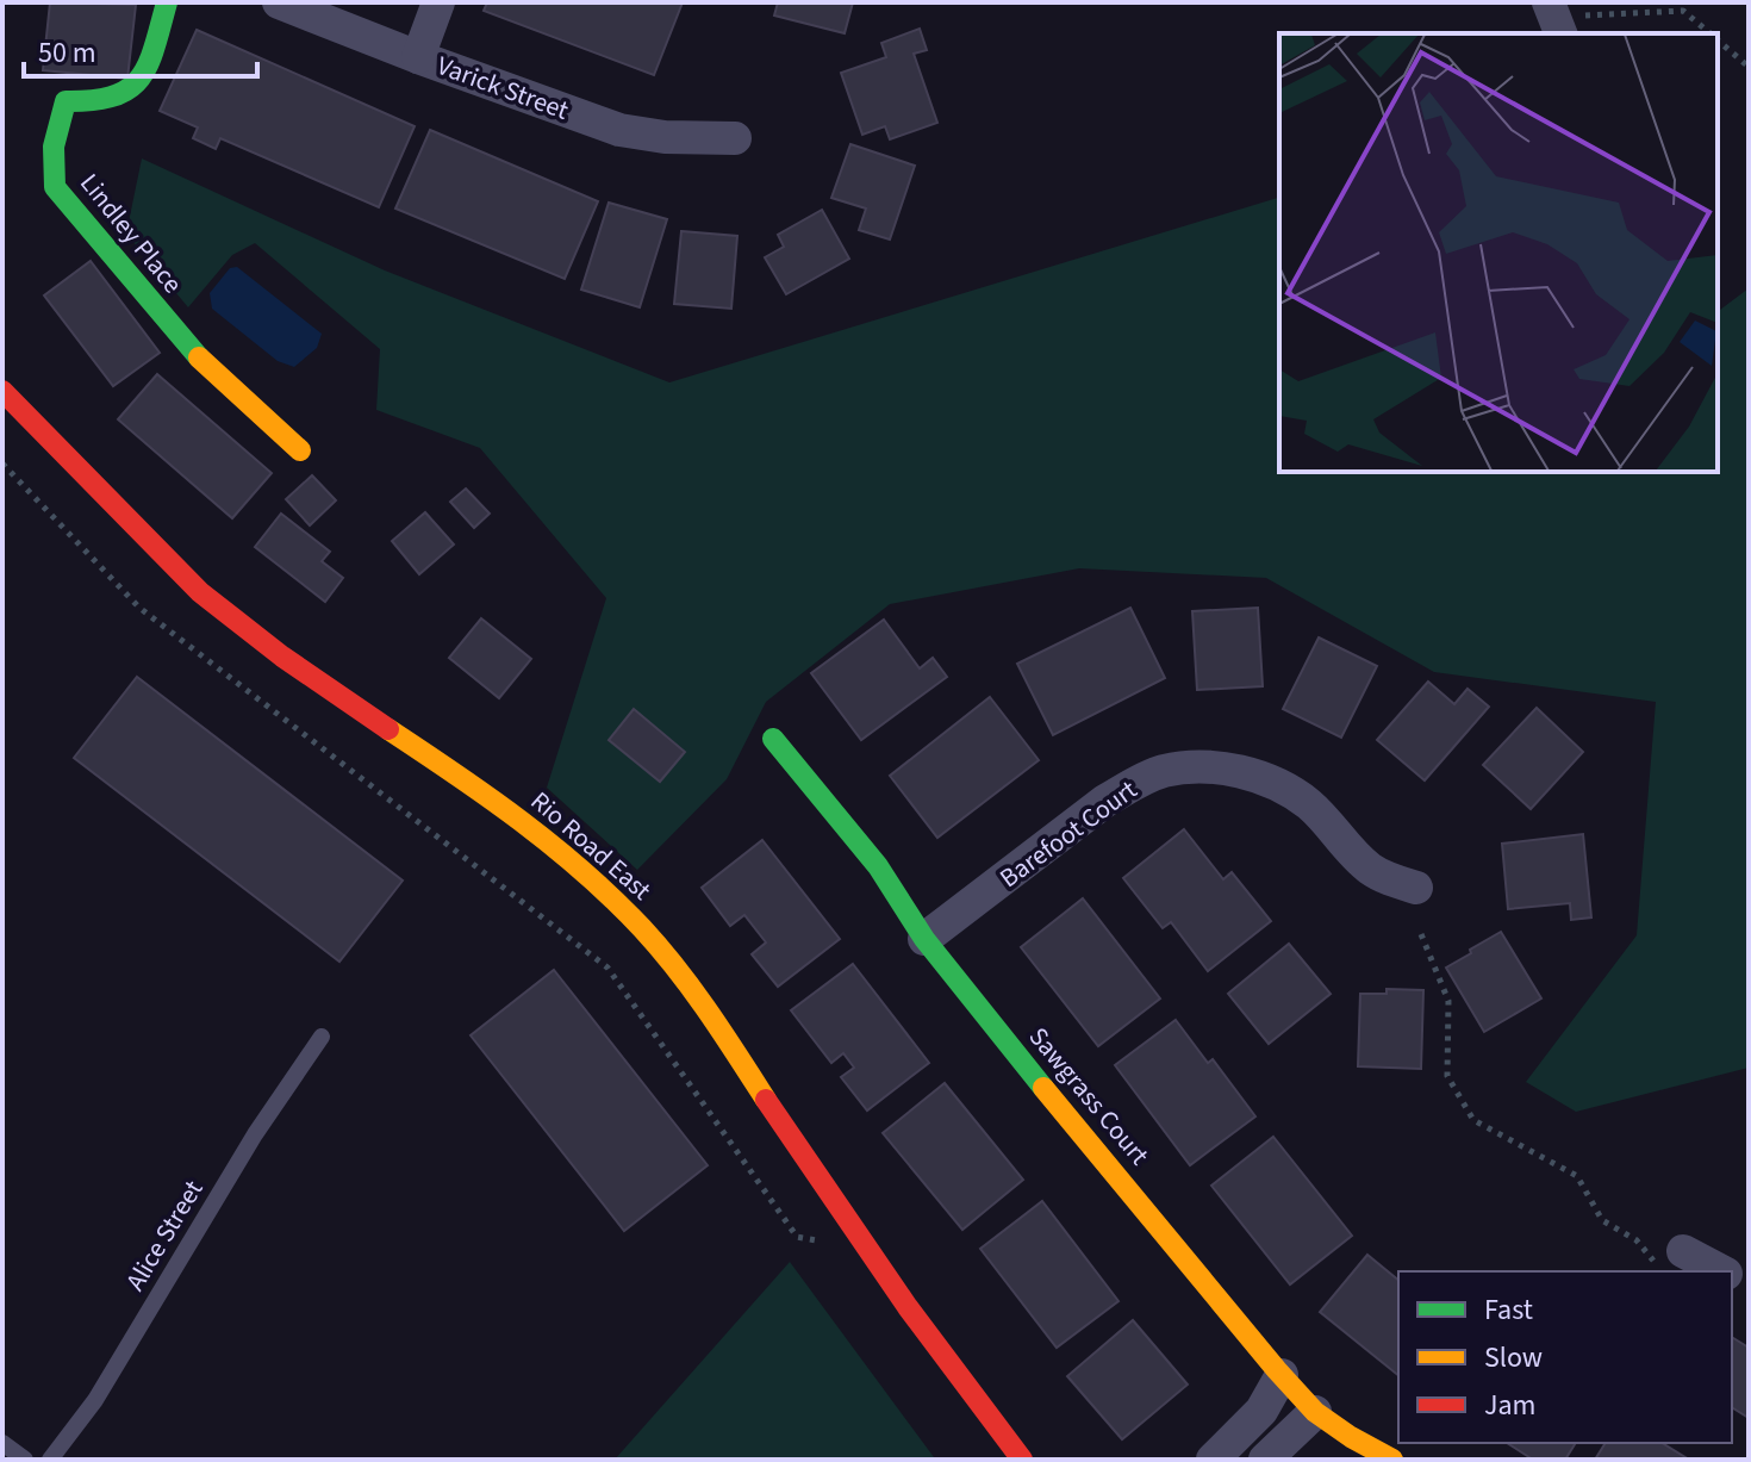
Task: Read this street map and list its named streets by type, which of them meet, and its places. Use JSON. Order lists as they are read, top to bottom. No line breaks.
{"streets":{"street":["Varick Street","Lindley Place","Barefoot Court","Rio Road East","Sawgrass Court"],"lane":["Alice Street"]},"crossings":[["Barefoot Court","Sawgrass Court"]],"legend":["Fast","Slow","Jam"],"scale_bar":"50 m"}
